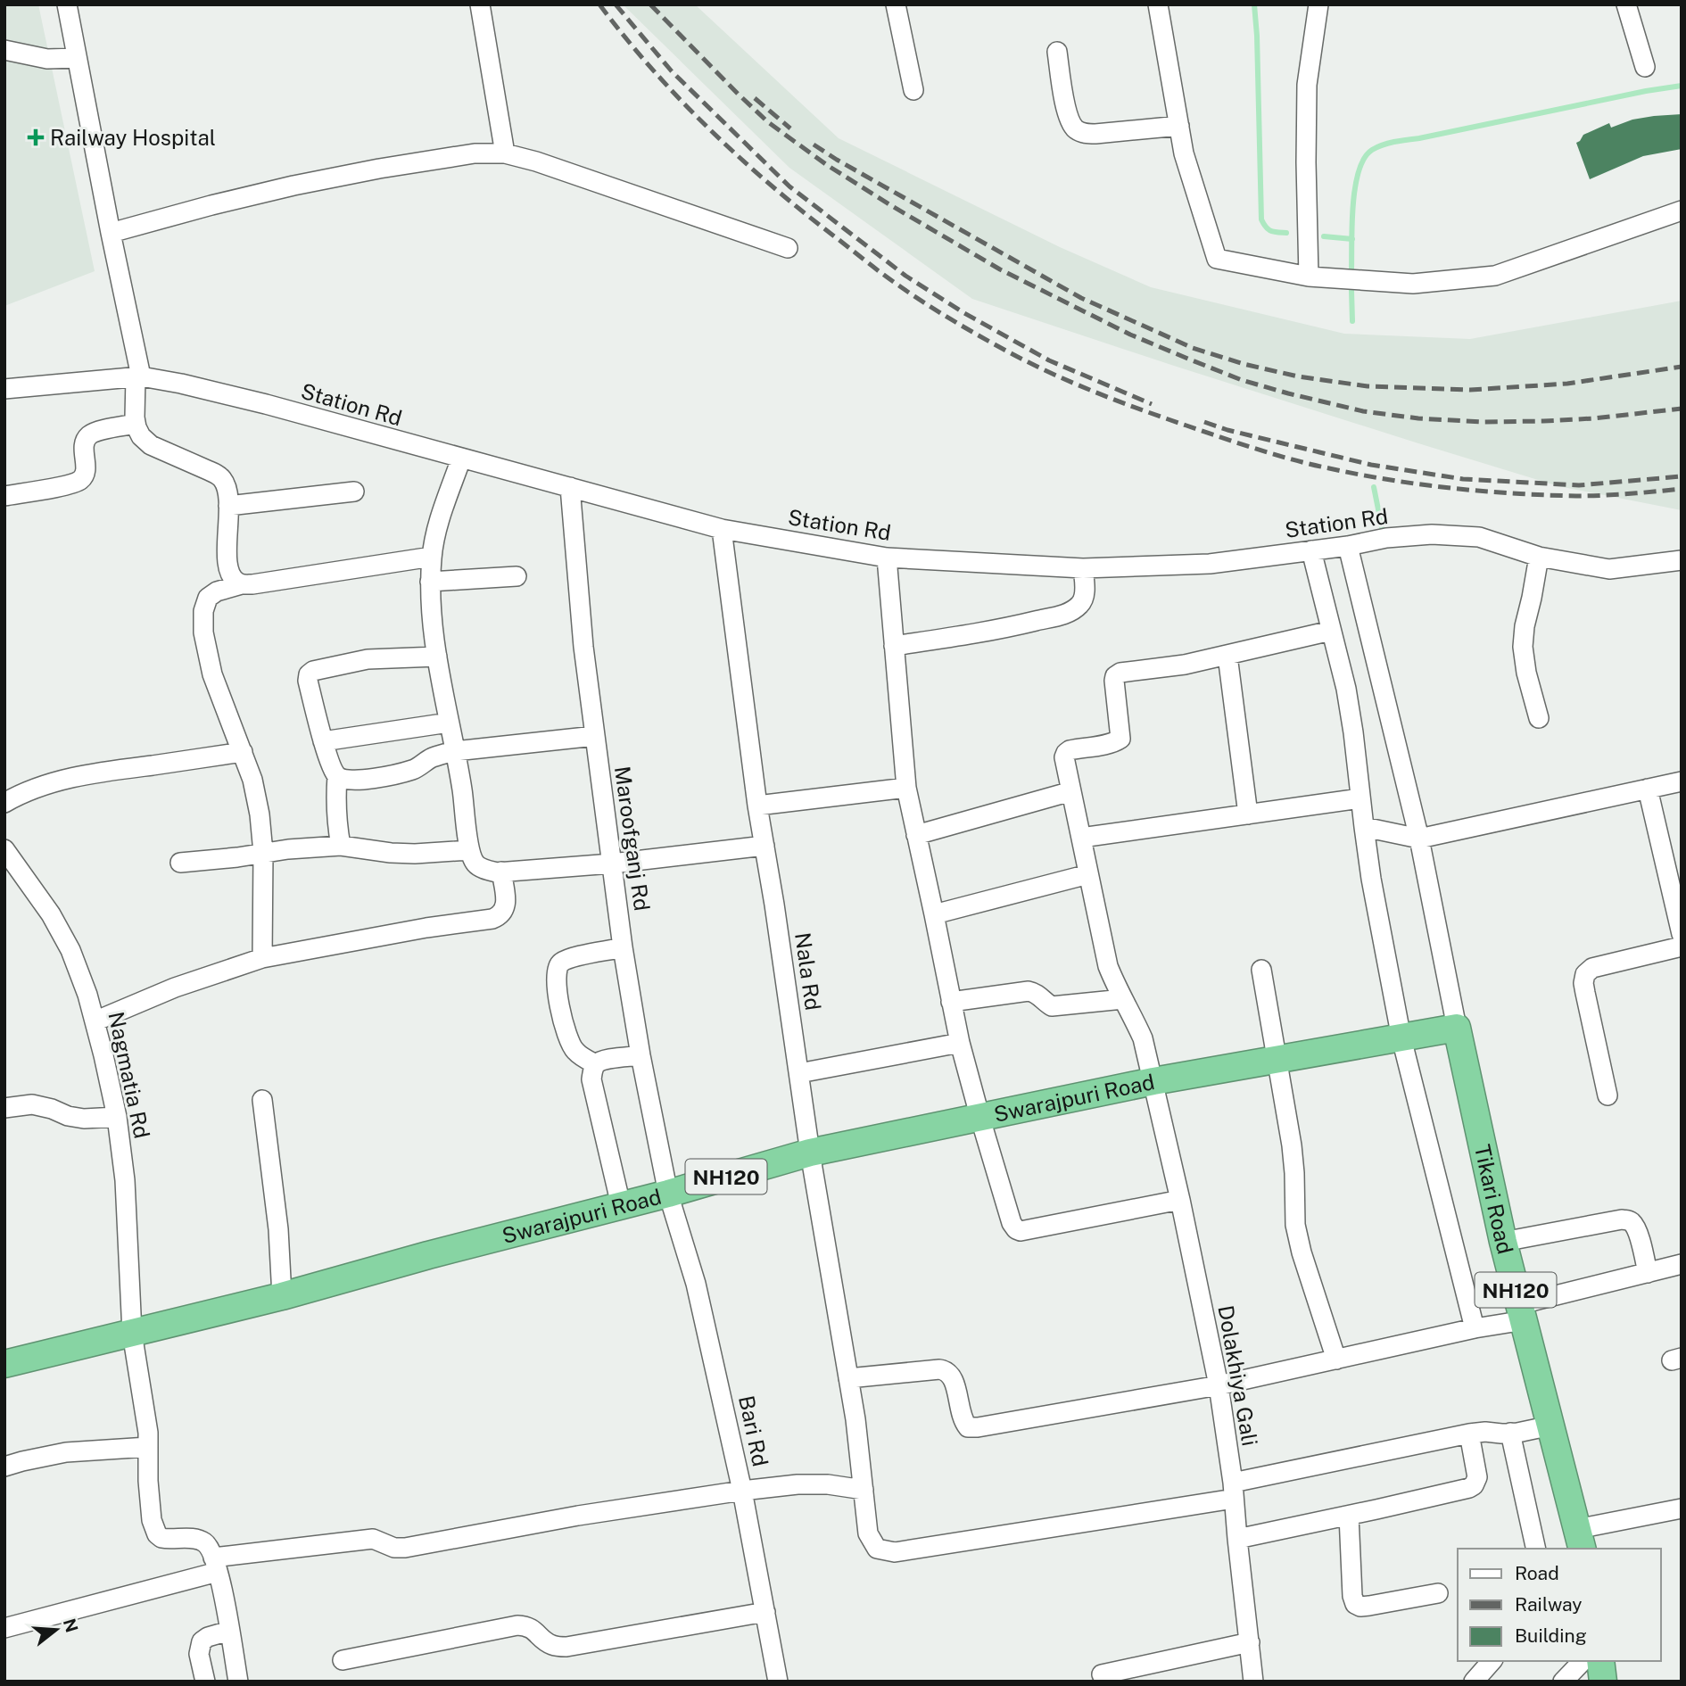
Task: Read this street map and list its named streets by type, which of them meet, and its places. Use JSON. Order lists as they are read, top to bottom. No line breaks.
{"streets":{"highway":["Swarajpuri Road","NH120","Tikari Road"],"street":["Station Rd","Maroofganj Rd","Nala Rd","Nagmatia Rd","Dolakhiya Gali","Bari Rd"]},"crossings":[["Station Rd","Maroofganj Rd"],["Station Rd","Nala Rd"],["Maroofganj Rd","Swarajpuri Road"],["Maroofganj Rd","Bari Rd"],["Nala Rd","Swarajpuri Road"],["Nala Rd","Tikari Road"],["Nala Rd","Dolakhiya Gali"],["Nagmatia Rd","Swarajpuri Road"],["Swarajpuri Road","Tikari Road"],["Swarajpuri Road","Dolakhiya Gali"],["Swarajpuri Road","Bari Rd"]],"places":{"health":["Railway Hospital"]},"legend":["Road","Railway","Building"],"north":"right"}
